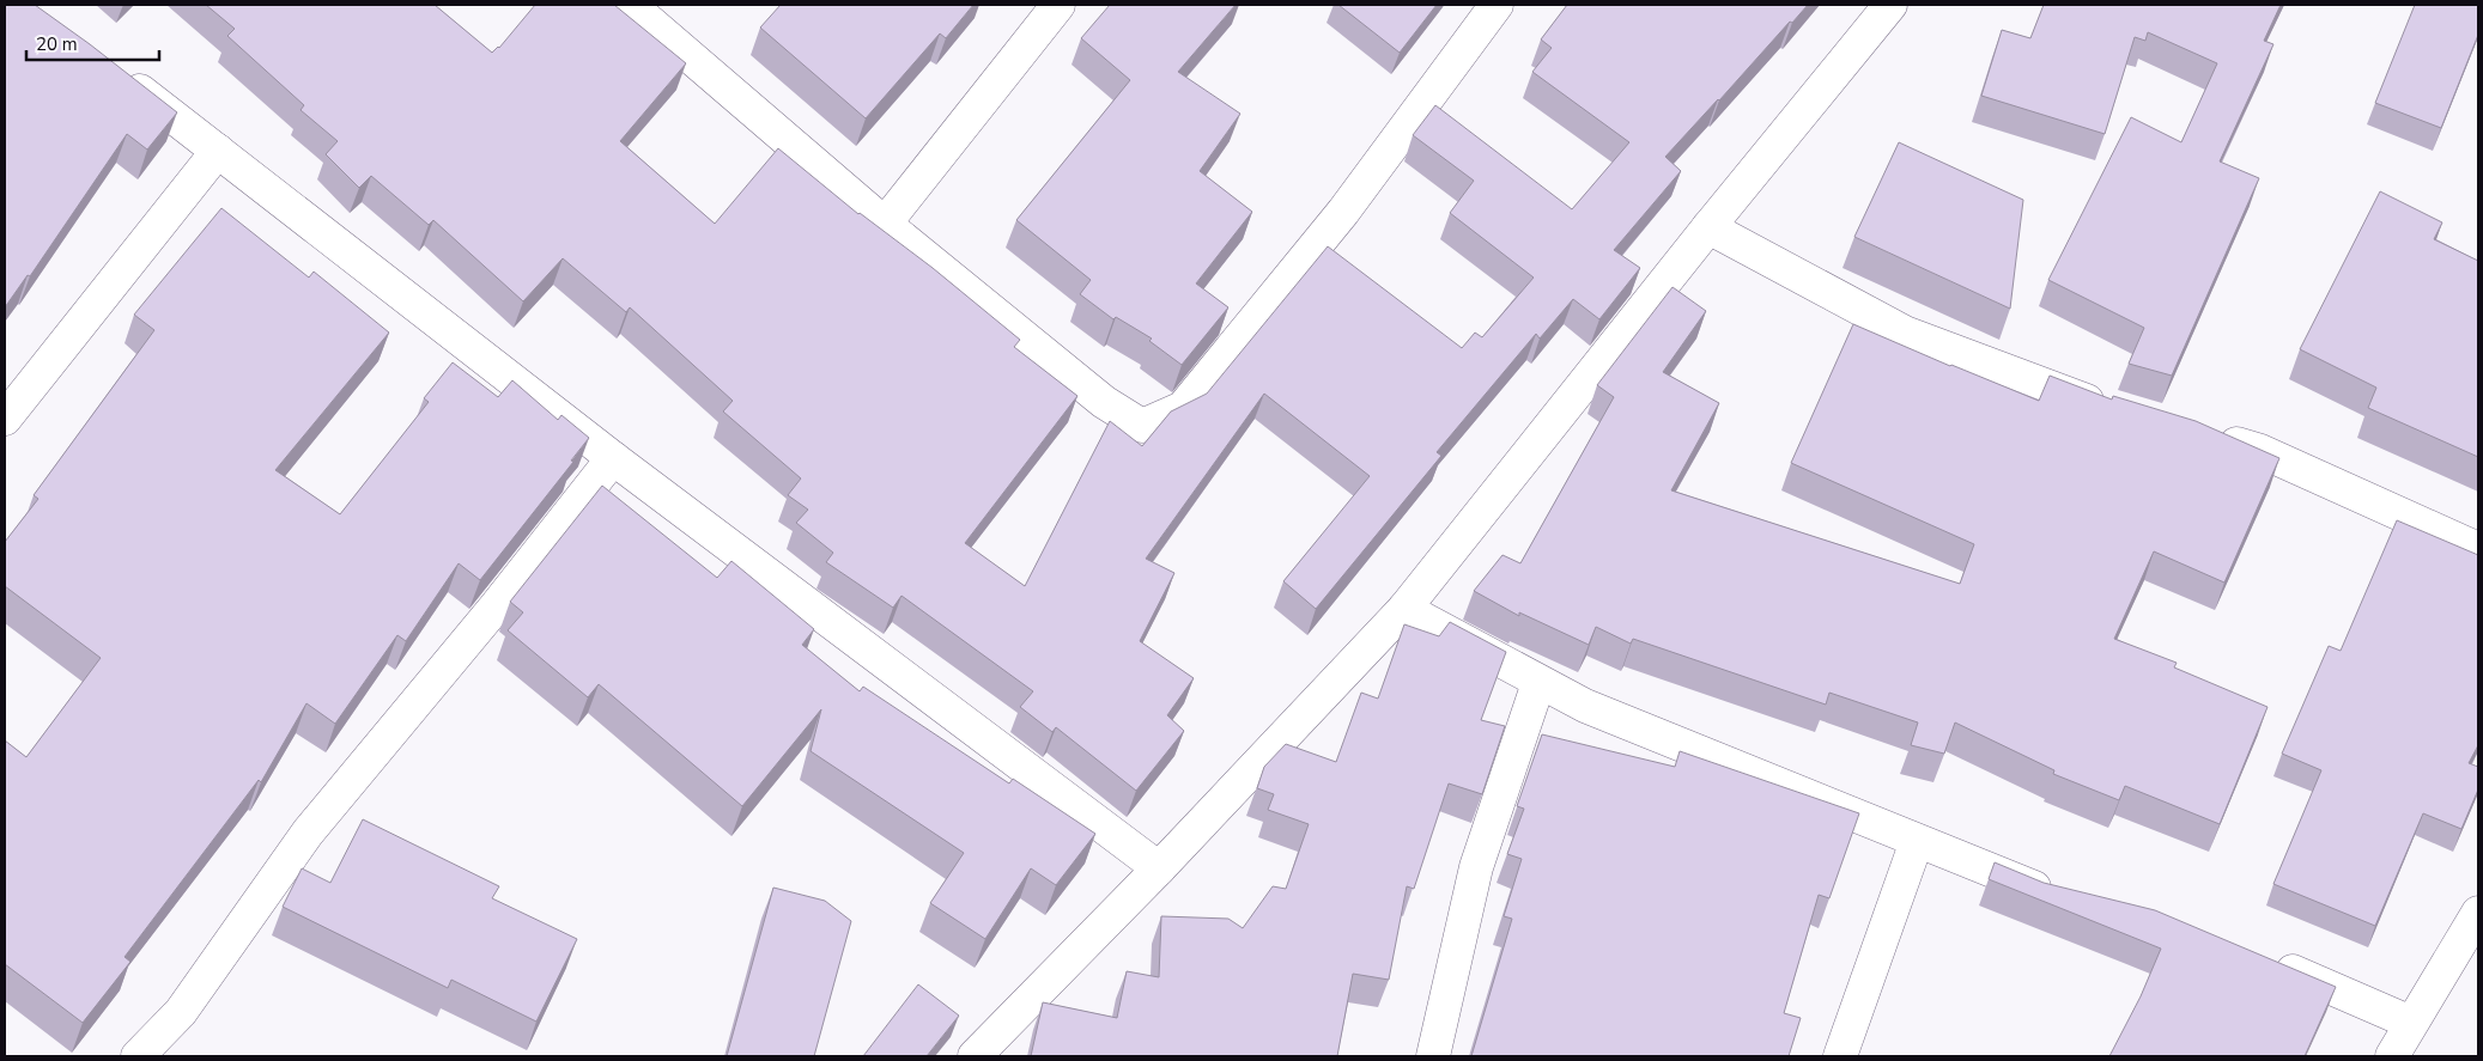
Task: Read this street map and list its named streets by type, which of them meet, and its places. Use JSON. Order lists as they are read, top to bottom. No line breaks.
{"scale_bar":"20 m"}
